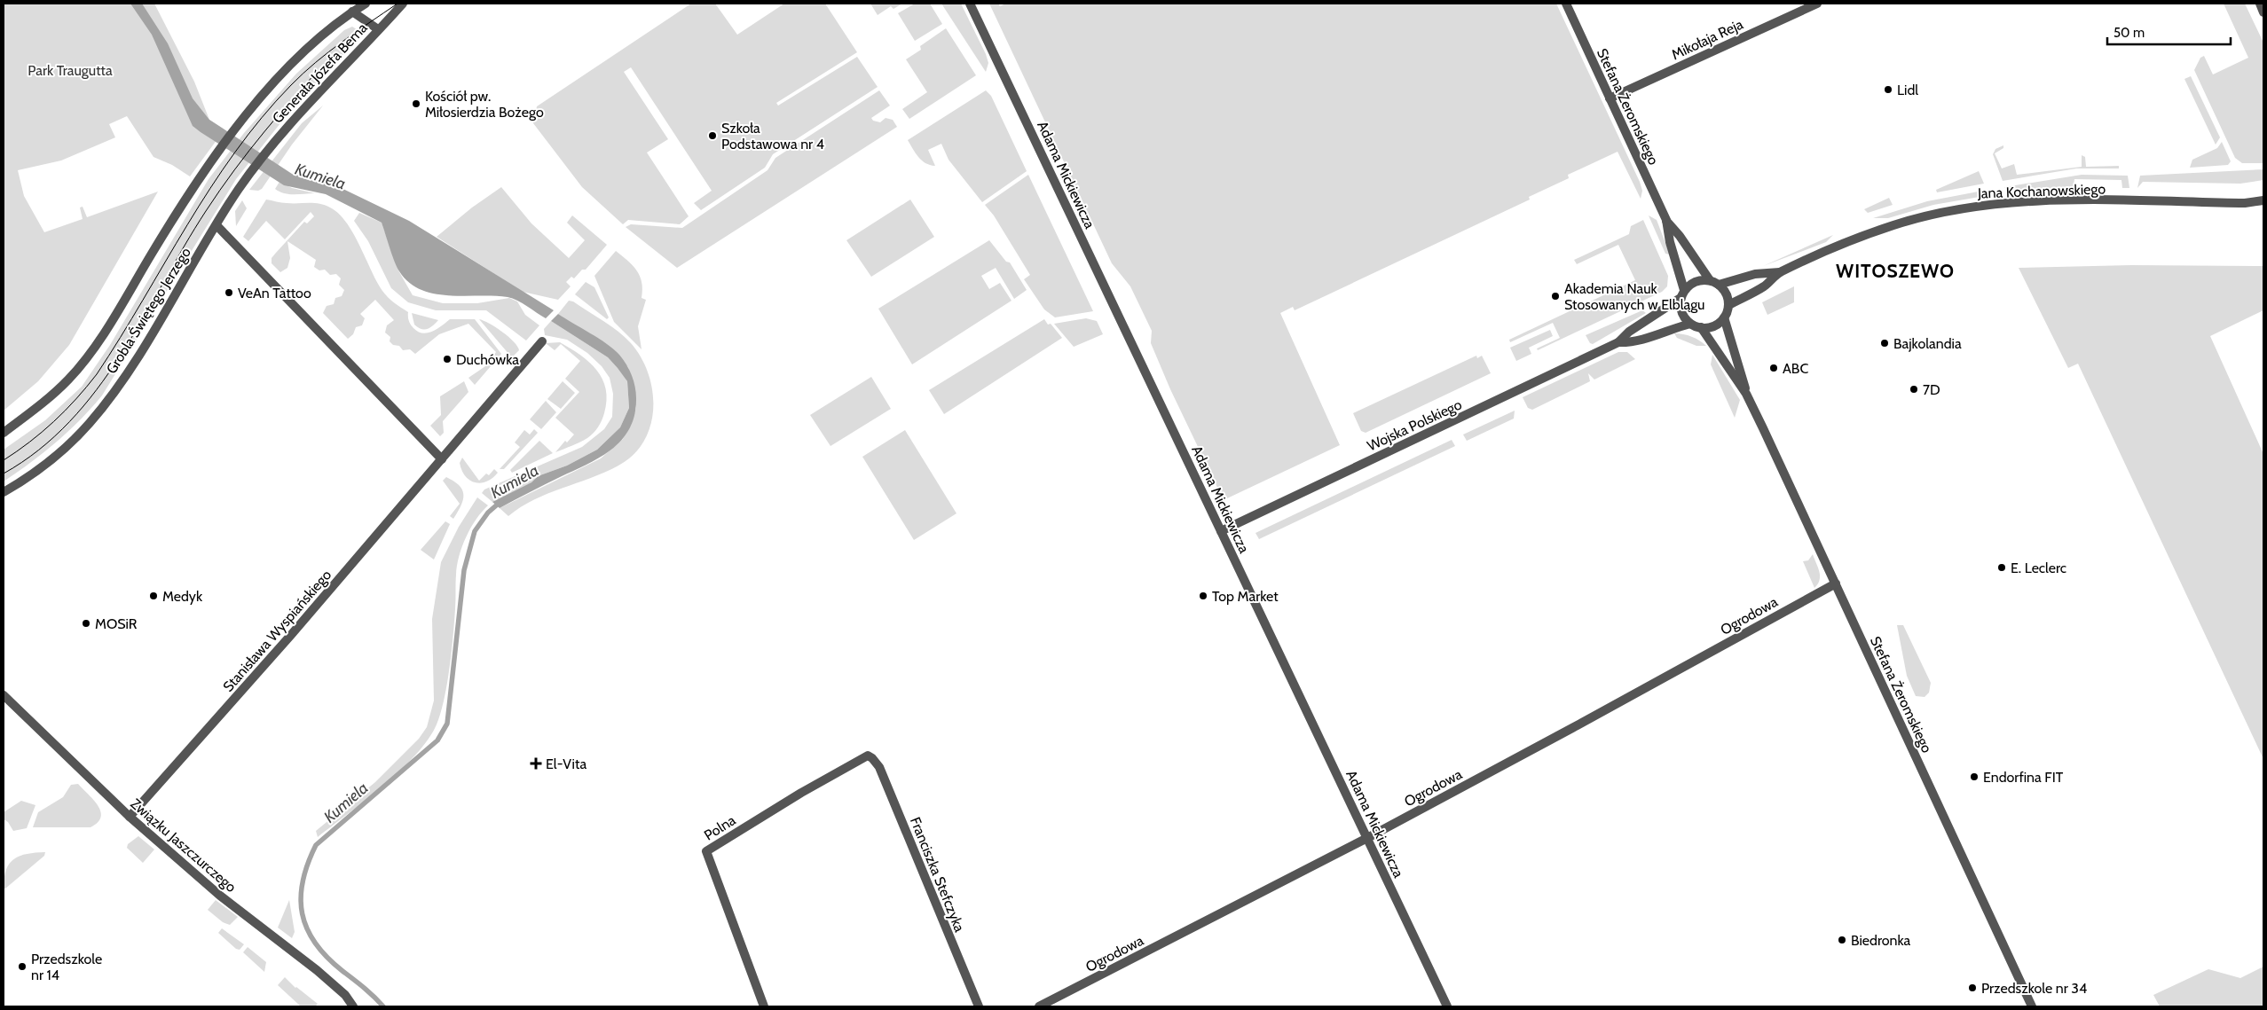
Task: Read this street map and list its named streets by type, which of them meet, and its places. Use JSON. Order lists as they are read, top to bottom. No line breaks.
{"streets":{"street":["Mikołaja Reja","Generała Józefa Bema","Stefana Żeromskiego","Adama Mickiewicza","Jana Kochanowskiego","Grobla Świętego Jerzego","Wojska Polskiego","Ogrodowa","Stanisława Wyspiańskiego","Polna","Związku Jaszczurczego","Franciszka Stefczyka"]},"crossings":[["Mikołaja Reja","Stefana Żeromskiego"],["Generała Józefa Bema","Grobla Świętego Jerzego"],["Stefana Żeromskiego","Jana Kochanowskiego"],["Stefana Żeromskiego","Wojska Polskiego"],["Stefana Żeromskiego","Ogrodowa"],["Adama Mickiewicza","Wojska Polskiego"],["Adama Mickiewicza","Ogrodowa"],["Jana Kochanowskiego","Wojska Polskiego"],["Stanisława Wyspiańskiego","Związku Jaszczurczego"],["Polna","Franciszka Stefczyka"]],"districts":["WITOSZEWO"],"water":["Kumiela"],"parks":["Park Traugutta"],"places":{"other":["Lidl","Kościół pw. Miłosierdzia Bożego","Szkoła Podstawowa nr 4","VeAn Tattoo","Akademia Nauk Stosowanych w Elblągu","Bajkolandia","Duchówka","ABC","7D","E. Leclerc","Medyk","Top Market","MOSiR","Endorfina FIT","Biedronka","Przedszkole nr 14","Przedszkole nr 34"],"health":["El-Vita"]},"scale_bar":"50 m"}
